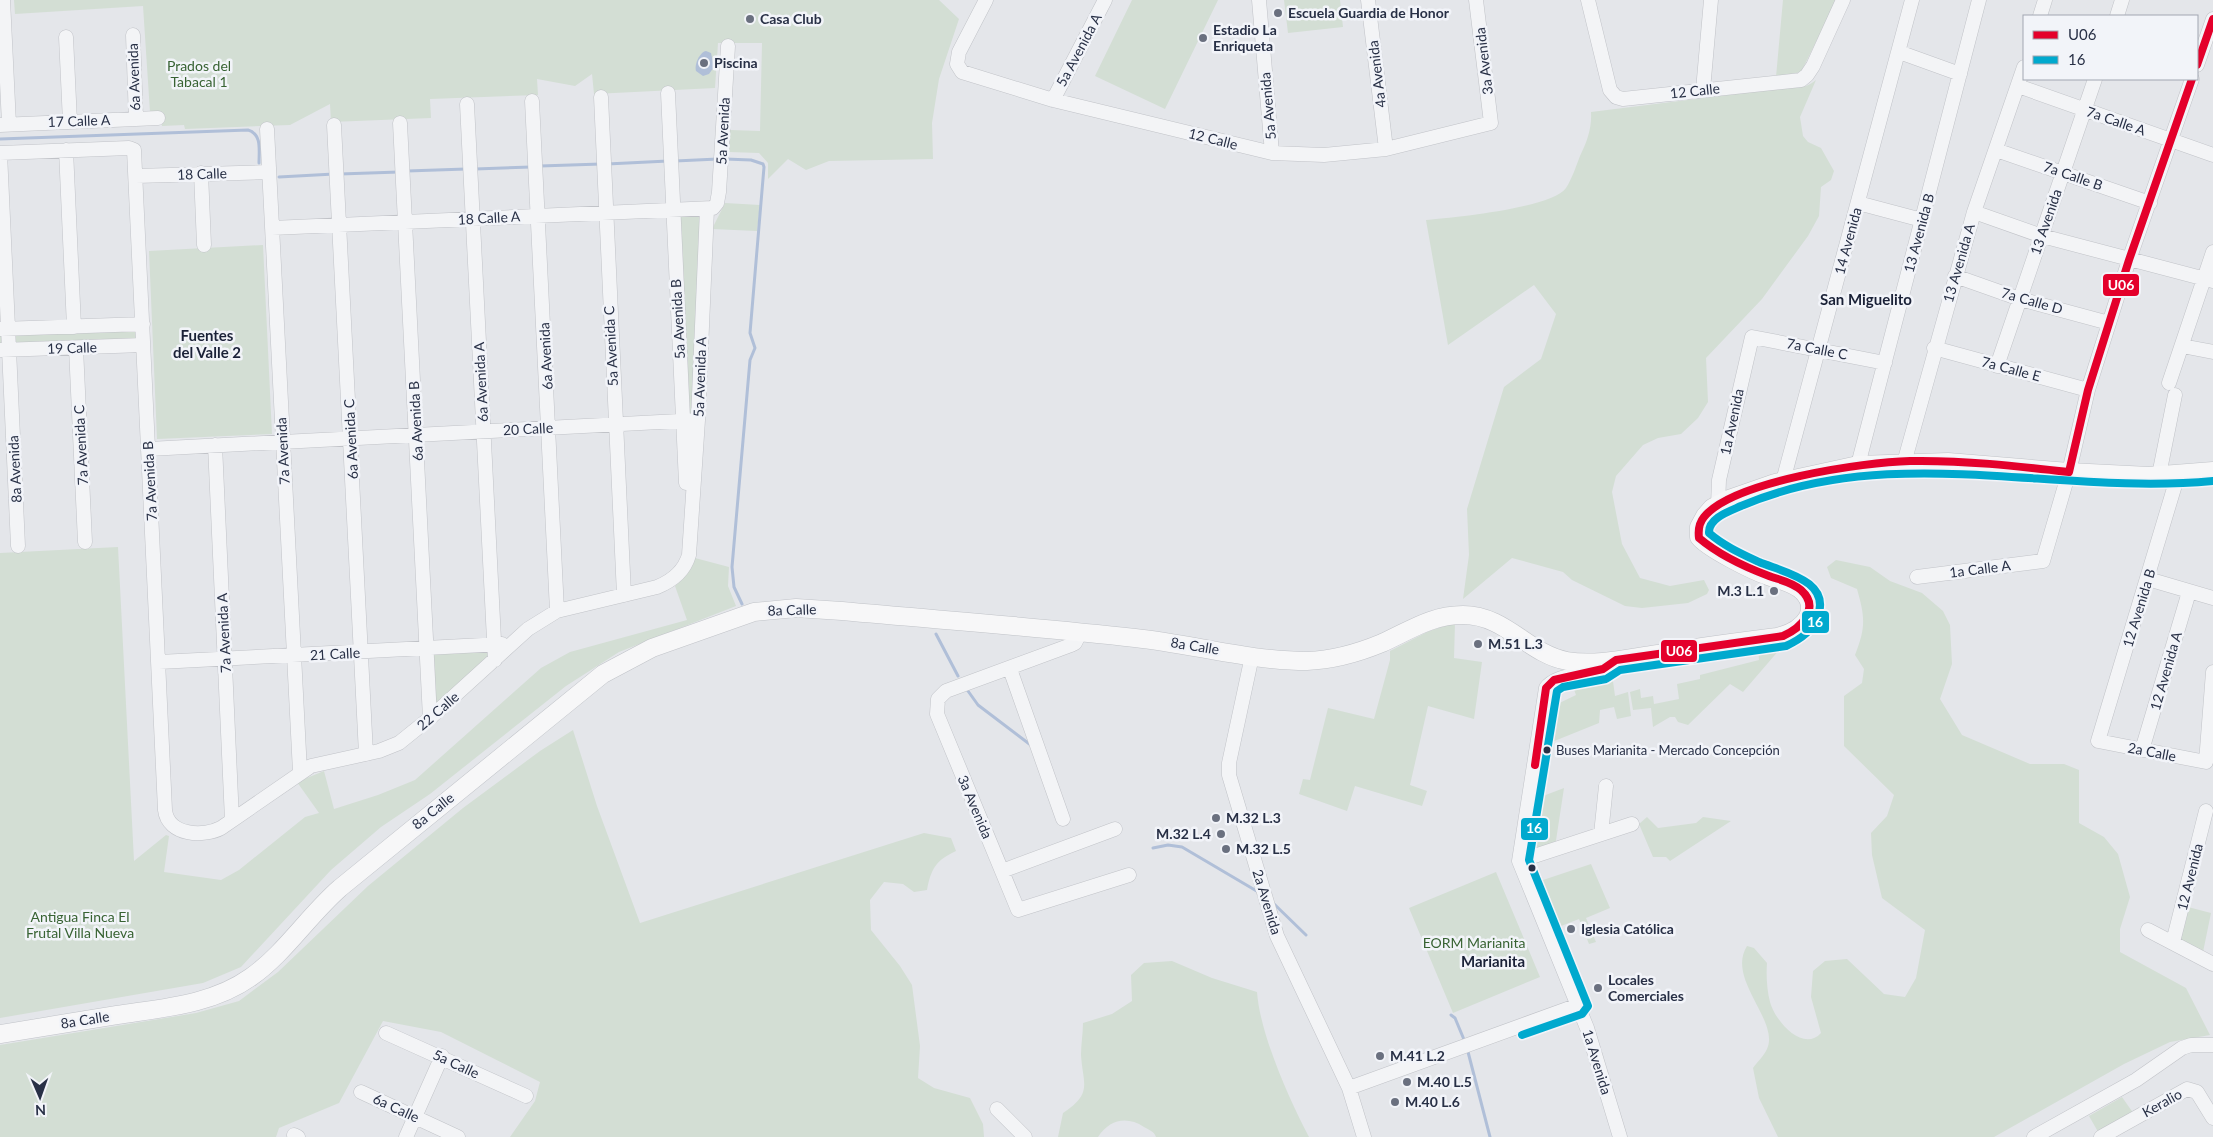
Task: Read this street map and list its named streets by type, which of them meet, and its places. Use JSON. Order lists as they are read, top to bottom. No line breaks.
{"streets":{"main road":["8a Calle"],"street":["5a Avenida A","3a Avenida","4a Avenida","6a Avenida","12 Calle","5a Avenida","17 Calle A","7a Calle A","18 Calle","7a Calle B","18 Calle A","13 Avenida","13 Avenida B","14 Avenida","13 Avenida A","7a Calle D","5a Avenida B","5a Avenida C","19 Calle","7a Calle C","7a Calle E","6a Avenida A","6a Avenida B","1a Avenida","20 Calle","6a Avenida C","7a Avenida C","7a Avenida","8a Avenida","7a Avenida B","1a Calle A","12 Avenida B","7a Avenida A","21 Calle","12 Avenida A","22 Calle","2a Calle","12 Avenida","2a Avenida","5a Calle","Keralio","6a Calle"]},"crossings":[["5a Avenida A","12 Calle"],["5a Avenida A","5a Avenida"],["5a Avenida A","18 Calle A"],["5a Avenida A","5a Avenida B"],["5a Avenida A","20 Calle"],["5a Avenida A","22 Calle"],["3a Avenida","12 Calle"],["4a Avenida","12 Calle"],["6a Avenida","17 Calle A"],["6a Avenida","18 Calle A"],["6a Avenida","20 Calle"],["6a Avenida","22 Calle"],["12 Calle","5a Avenida"],["5a Avenida","18 Calle A"],["7a Calle A","13 Avenida"],["7a Calle A","13 Avenida A"],["18 Calle","7a Avenida"],["18 Calle","7a Avenida B"],["7a Calle B","13 Avenida"],["7a Calle B","13 Avenida A"],["18 Calle A","5a Avenida B"],["18 Calle A","5a Avenida C"],["18 Calle A","6a Avenida A"],["18 Calle A","6a Avenida B"],["18 Calle A","6a Avenida C"],["18 Calle A","7a Avenida"],["13 Avenida","7a Calle D"],["13 Avenida","7a Calle E"],["13 Avenida B","7a Calle C"],["13 Avenida B","8a Calle"],["14 Avenida","7a Calle C"],["14 Avenida","8a Calle"],["13 Avenida A","7a Calle D"],["13 Avenida A","7a Calle E"],["13 Avenida A","8a Calle"],["5a Avenida B","20 Calle"],["5a Avenida B","22 Calle"],["5a Avenida C","20 Calle"],["5a Avenida C","22 Calle"],["19 Calle","7a Avenida C"],["19 Calle","8a Avenida"],["19 Calle","7a Avenida B"],["7a Calle C","1a Avenida"],["6a Avenida A","20 Calle"],["6a Avenida A","21 Calle"],["6a Avenida A","22 Calle"],["6a Avenida B","20 Calle"],["6a Avenida B","21 Calle"],["6a Avenida B","22 Calle"],["1a Avenida","8a Calle"],["20 Calle","6a Avenida C"],["20 Calle","7a Avenida"],["20 Calle","7a Avenida B"],["20 Calle","7a Avenida A"],["6a Avenida C","21 Calle"],["6a Avenida C","22 Calle"],["7a Avenida","21 Calle"],["7a Avenida","22 Calle"],["7a Avenida B","21 Calle"],["7a Avenida B","22 Calle"],["1a Calle A","8a Calle"],["12 Avenida B","8a Calle"],["12 Avenida B","2a Calle"],["8a Calle","2a Avenida"],["7a Avenida A","21 Calle"],["7a Avenida A","22 Calle"],["21 Calle","22 Calle"],["12 Avenida A","2a Calle"]],"districts":["San Miguelito","Fuentes del Valle 2","Marianita"],"parks":["Prados del Tabacal 1","Antigua Finca El Frutal Villa Nueva","EORM Marianita"],"places":["Escuela Guardia de Honor","Casa Club","Estadio La Enriqueta","Piscina","M.3 L.1","M.51 L.3","Buses Marianita - Mercado Concepción","M.32 L.3","M.32 L.4","M.32 L.5","Iglesia Católica","Locales Comerciales","M.41 L.2","M.40 L.5","M.40 L.6"],"lines":["transit line U06","transit line 16"],"legend":["U06","16"],"north":"bottom"}
